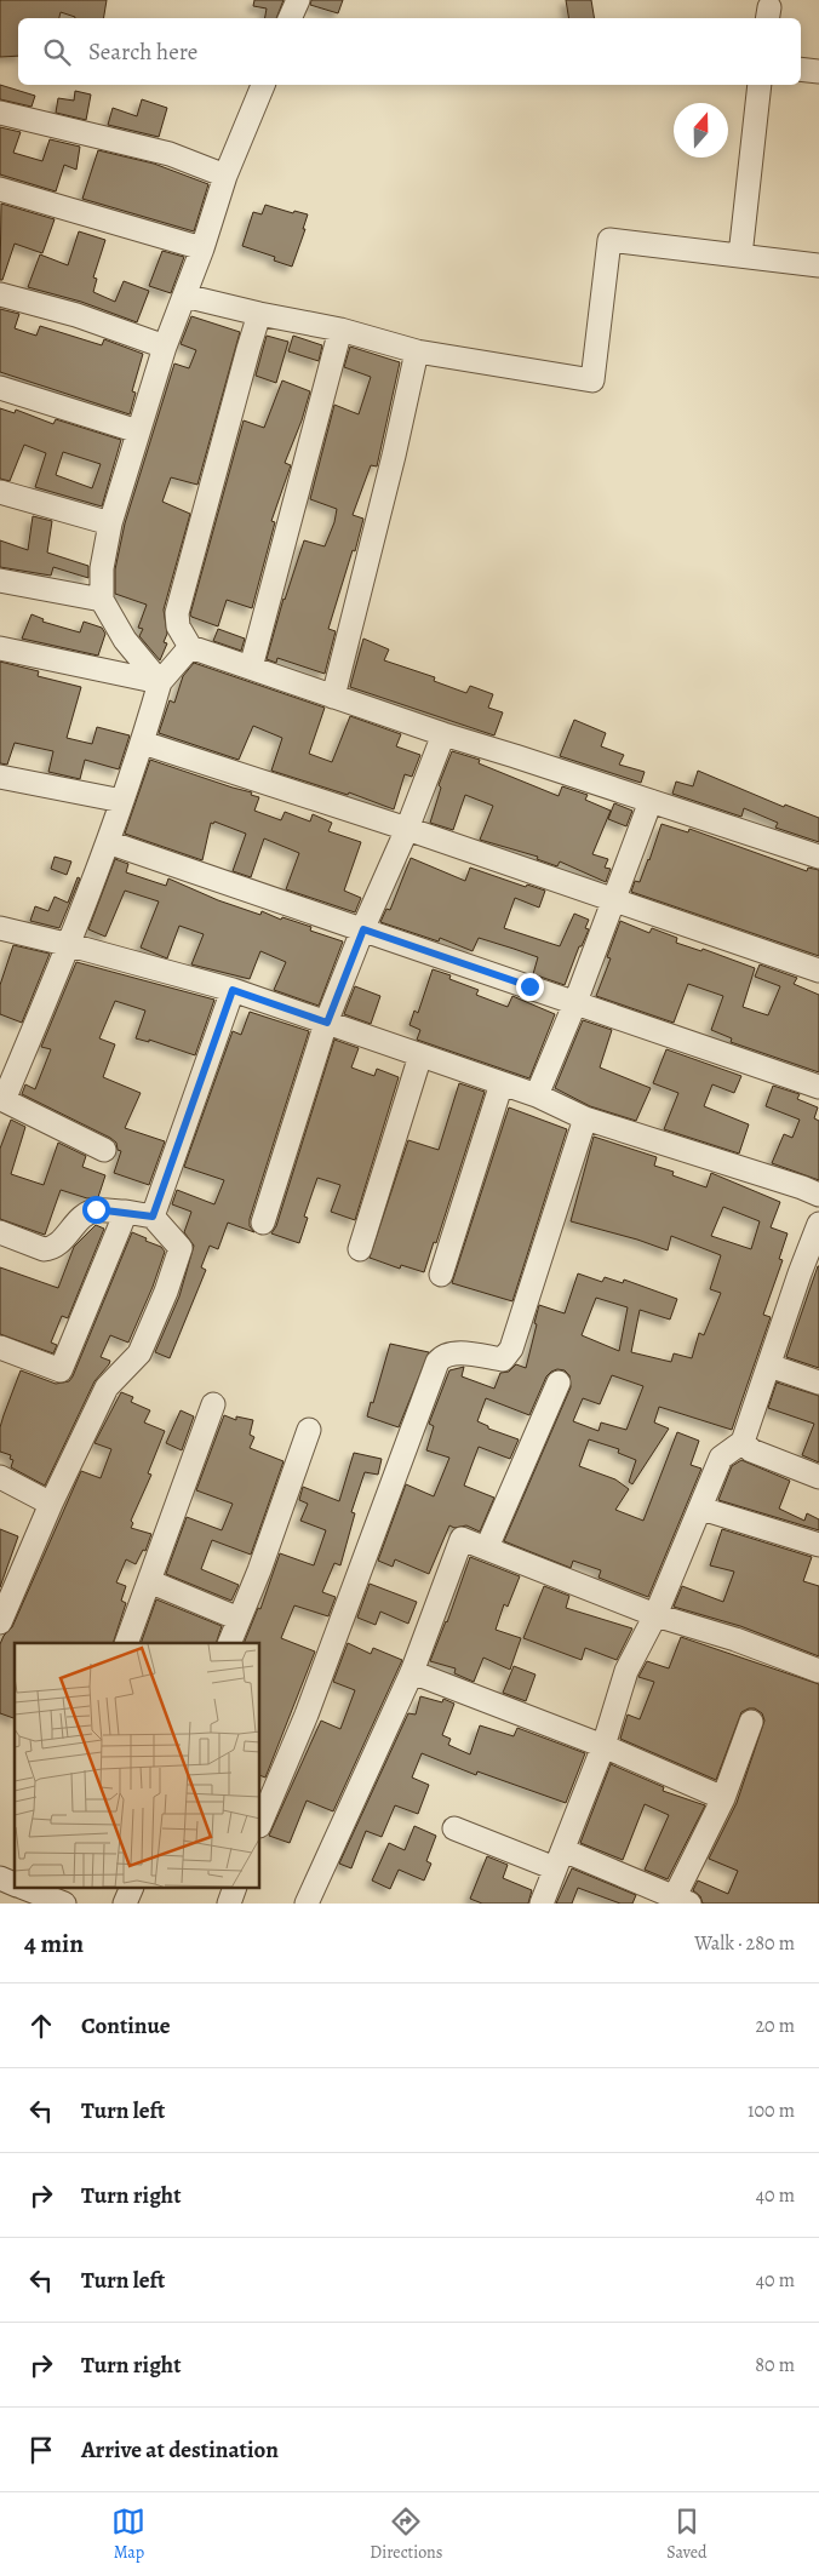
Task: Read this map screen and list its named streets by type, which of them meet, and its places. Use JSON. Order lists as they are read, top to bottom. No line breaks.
{"north":"top","page":{"search":"Search here","heading":["4 min","Walk · 280 m"],"list":[["Continue","20 m"],["Turn left","100 m"],["Turn right","40 m"],["Turn left","40 m"],["Turn right","80 m"],"Arrive at destination"],"nav":["Map","Directions","Saved"]}}
